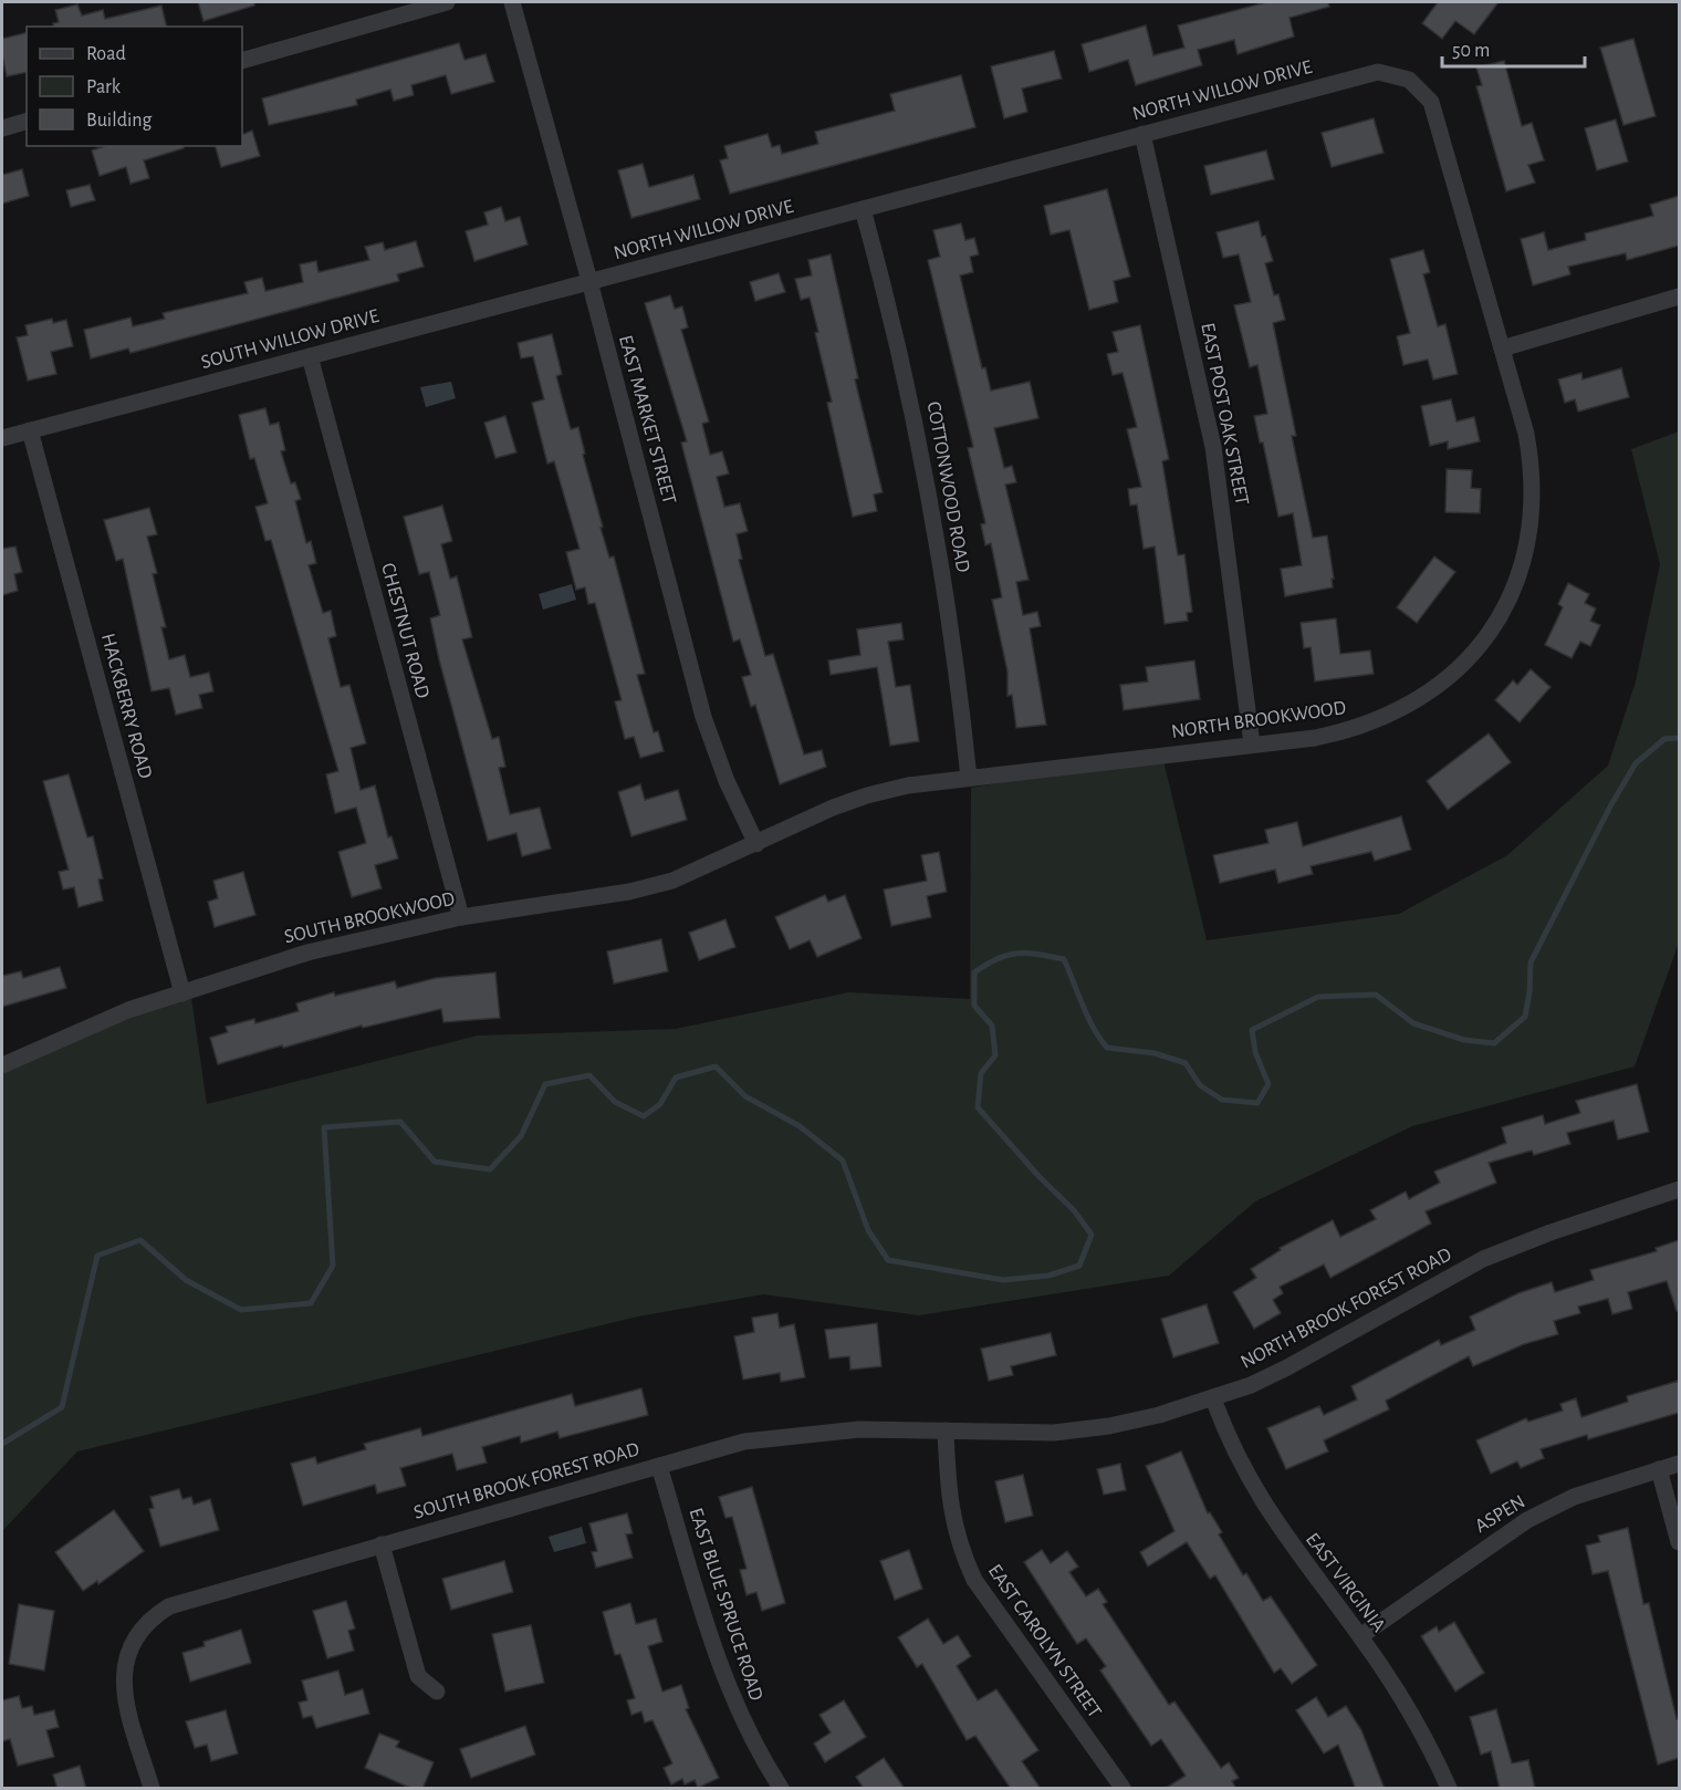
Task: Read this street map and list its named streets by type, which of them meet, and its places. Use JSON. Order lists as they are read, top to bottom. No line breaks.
{"streets":{"street":["NORTH WILLOW DRIVE","SOUTH WILLOW DRIVE","EAST POST OAK STREET","EAST MARKET STREET","COTTONWOOD ROAD","CHESTNUT ROAD","HACKBERRY ROAD","NORTH BROOKWOOD","SOUTH BROOKWOOD","NORTH BROOK FOREST ROAD","SOUTH BROOK FOREST ROAD","ASPEN","EAST VIRGINIA","EAST BLUE SPRUCE ROAD","EAST CAROLYN STREET"]},"crossings":[["NORTH WILLOW DRIVE","SOUTH WILLOW DRIVE"],["NORTH WILLOW DRIVE","EAST POST OAK STREET"],["NORTH WILLOW DRIVE","EAST MARKET STREET"],["NORTH WILLOW DRIVE","COTTONWOOD ROAD"],["NORTH WILLOW DRIVE","NORTH BROOKWOOD"],["SOUTH WILLOW DRIVE","EAST MARKET STREET"],["SOUTH WILLOW DRIVE","CHESTNUT ROAD"],["SOUTH WILLOW DRIVE","HACKBERRY ROAD"],["EAST POST OAK STREET","NORTH BROOKWOOD"],["EAST MARKET STREET","NORTH BROOKWOOD"],["EAST MARKET STREET","SOUTH BROOKWOOD"],["COTTONWOOD ROAD","NORTH BROOKWOOD"],["CHESTNUT ROAD","SOUTH BROOKWOOD"],["HACKBERRY ROAD","SOUTH BROOKWOOD"],["NORTH BROOKWOOD","SOUTH BROOKWOOD"],["NORTH BROOK FOREST ROAD","SOUTH BROOK FOREST ROAD"],["NORTH BROOK FOREST ROAD","EAST VIRGINIA"],["NORTH BROOK FOREST ROAD","EAST CAROLYN STREET"],["SOUTH BROOK FOREST ROAD","EAST BLUE SPRUCE ROAD"],["SOUTH BROOK FOREST ROAD","EAST CAROLYN STREET"],["ASPEN","EAST VIRGINIA"]],"legend":["Road","Park","Building"],"scale_bar":"50 m"}
